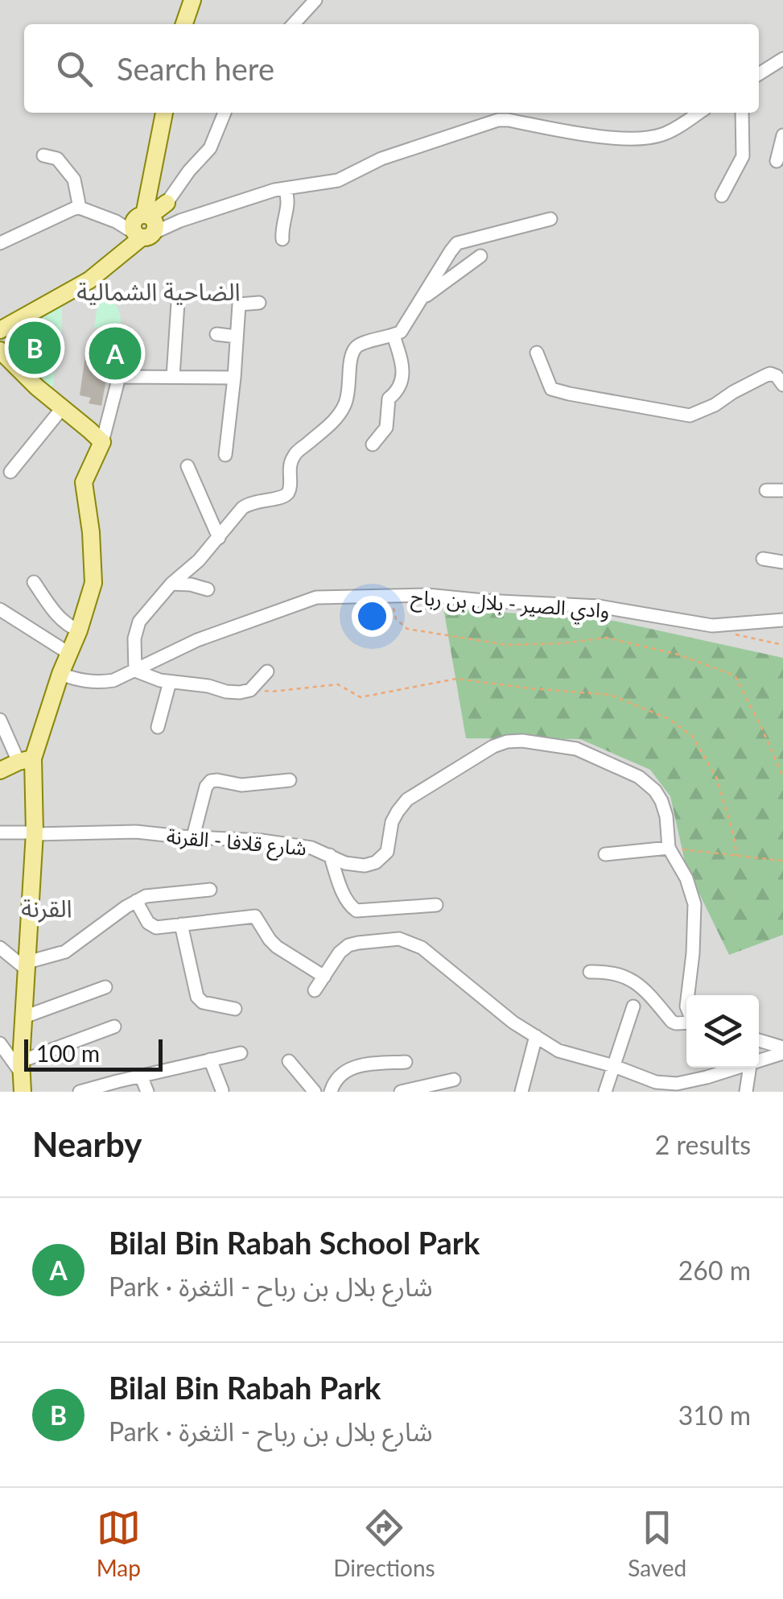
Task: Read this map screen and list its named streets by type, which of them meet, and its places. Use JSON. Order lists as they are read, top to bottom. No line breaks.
{"streets":{"street":["وادي الصير - بلال بن رباح","شارع قلافا - القرنة"]},"districts":["الضاحية الشمالية","القرنة"],"scale_bar":"100 m","page":{"search":"Search here","pins":["B","A"],"scale":"100 m","heading":["Nearby","2 results"],"list":[{"mark":"A","name":"Bilal Bin Rabah School Park","note":"Park · شارع بلال بن رباح - الثغرة","value":"260 m"},{"mark":"B","name":"Bilal Bin Rabah Park","note":"Park · شارع بلال بن رباح - الثغرة","value":"310 m"}],"nav":["Map","Directions","Saved"]}}
